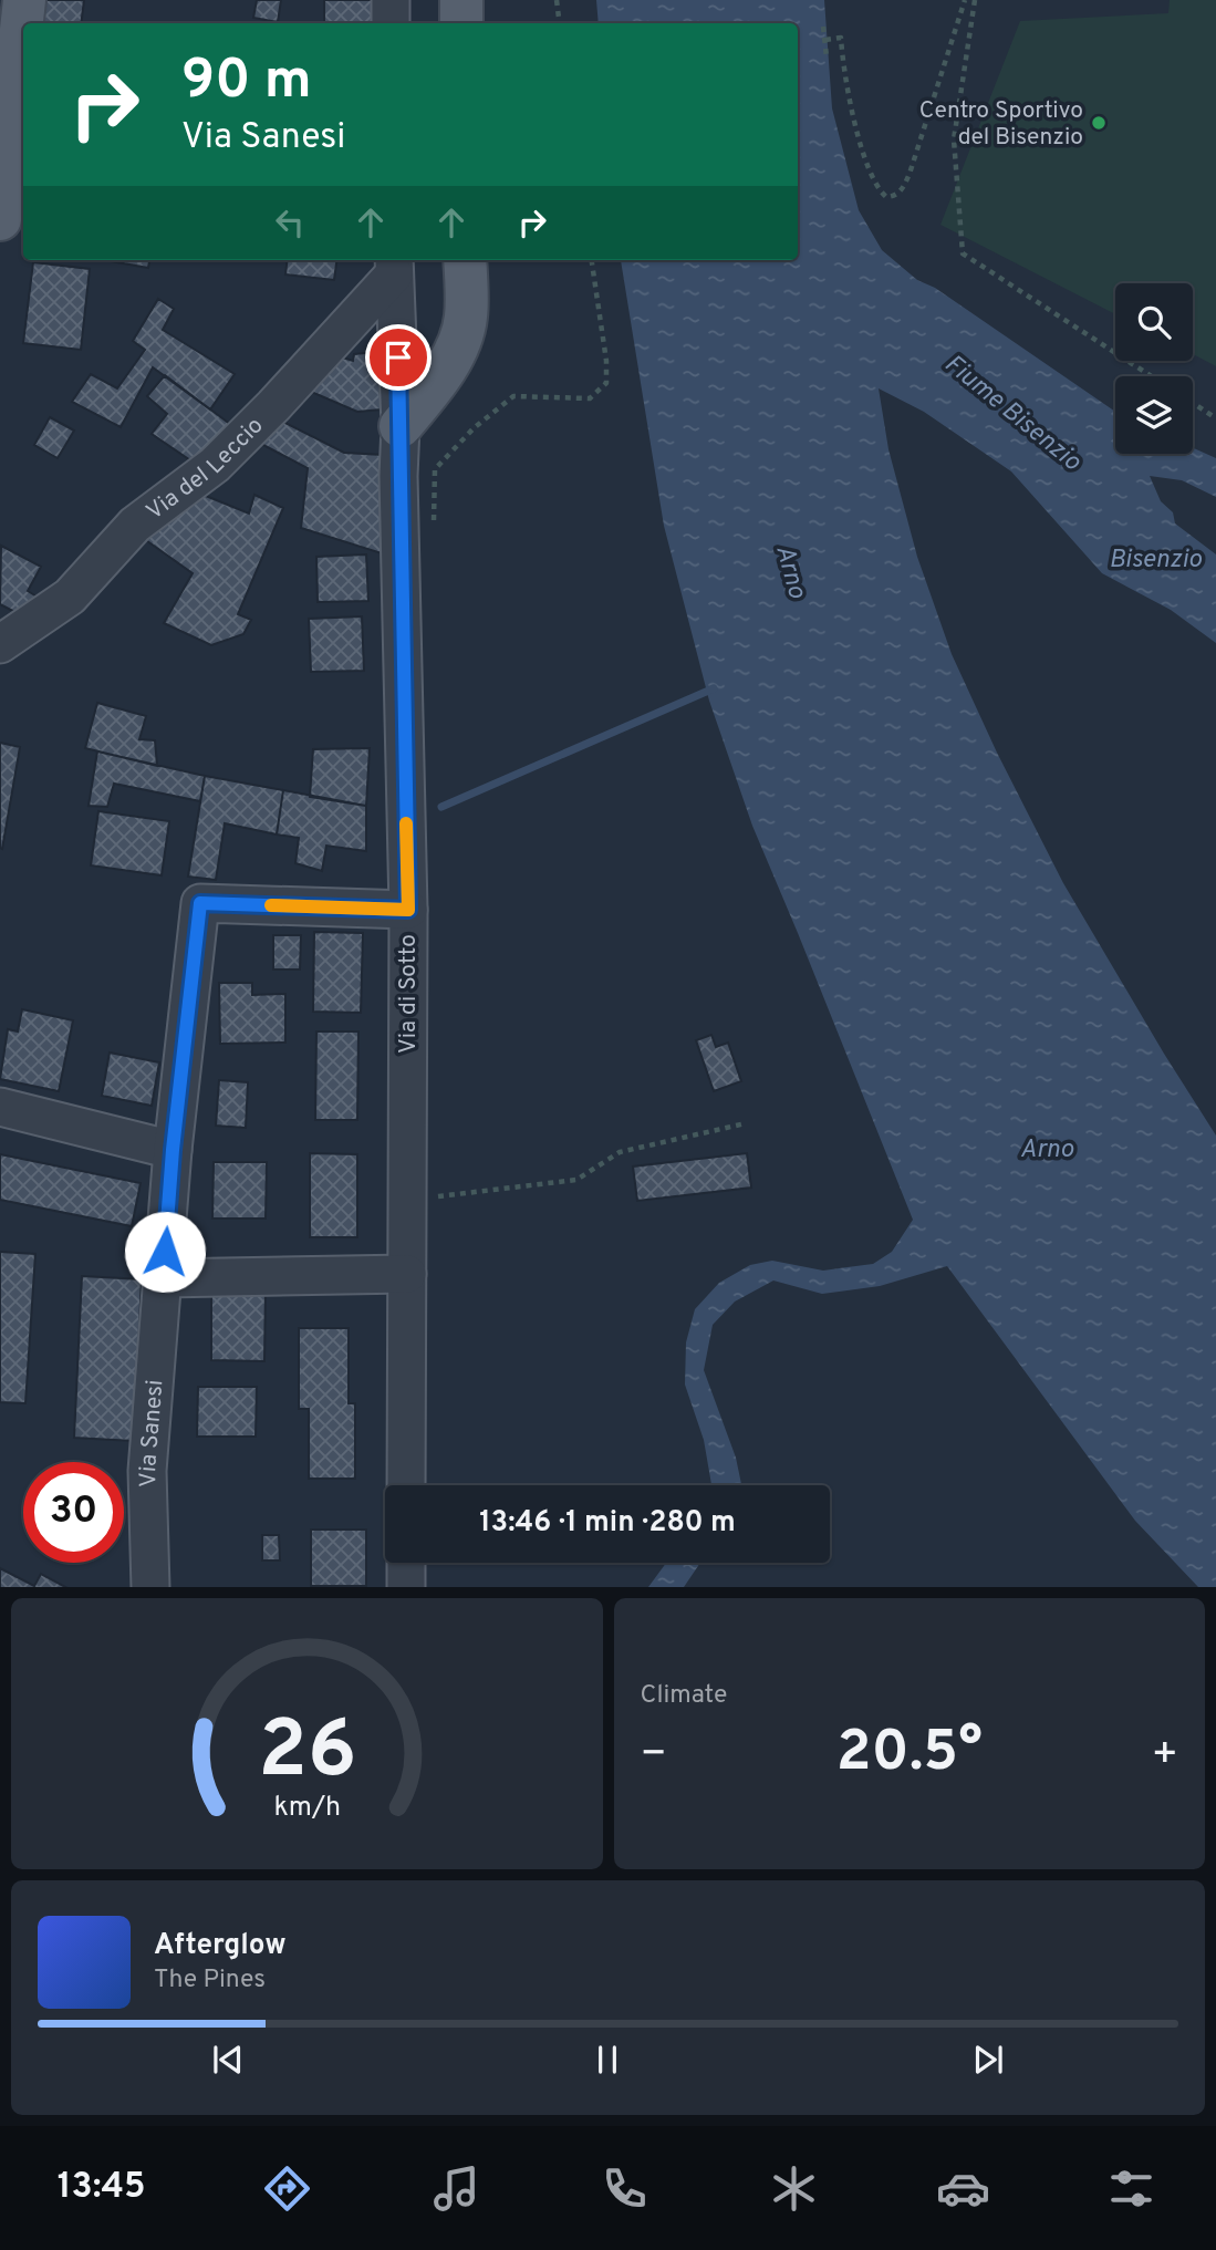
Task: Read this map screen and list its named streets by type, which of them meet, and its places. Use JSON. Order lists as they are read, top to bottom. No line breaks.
{"streets":{"street":["Via del Leccio","Via di Sotto","Via Sanesi"]},"crossings":[["Via del Leccio","Via di Sotto"],["Via di Sotto","Via Sanesi"]],"water":["Fiume Bisenzio","Bisenzio","Arno"],"places":["Centro Sportivo del Bisenzio"],"page":{"turn":["90 m","Via Sanesi"],"limit":"30","trip":"13:46 · 1 min · 280 m","tile":"Climate","heat":["−","20.5°","+"],"song":["Afterglow","The Pines"],"tabs":"13:45","gauge":["26","km/h"]}}
